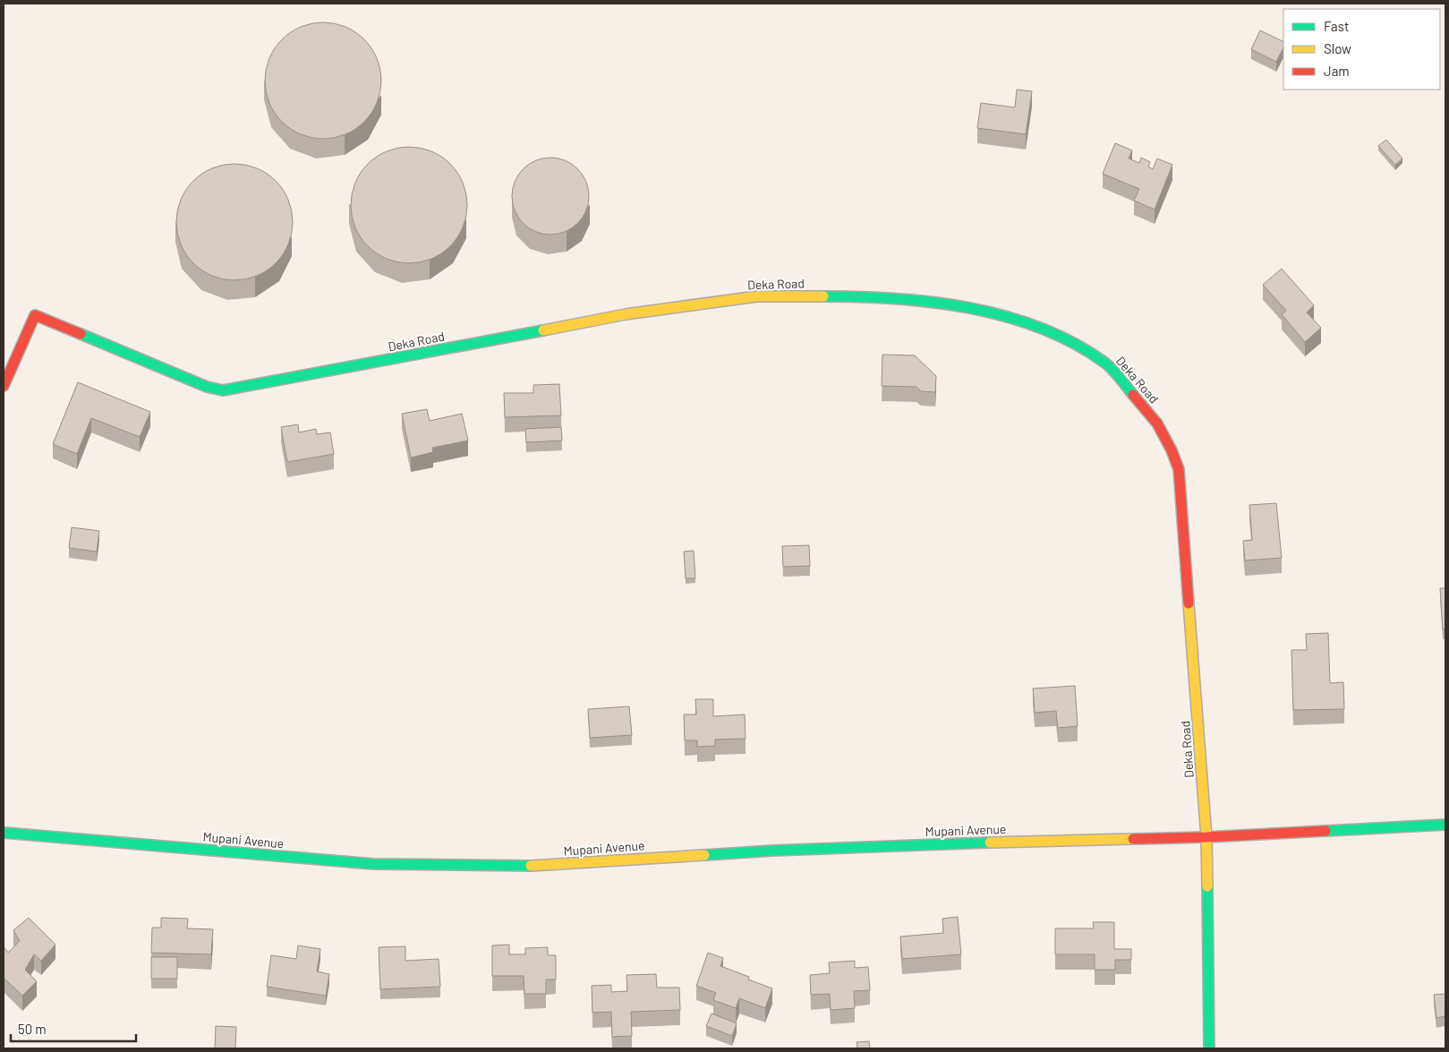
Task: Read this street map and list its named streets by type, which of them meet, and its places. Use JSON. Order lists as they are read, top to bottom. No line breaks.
{"streets":{"street":["Deka Road","Mupani Avenue"]},"crossings":[["Deka Road","Mupani Avenue"]],"legend":["Fast","Slow","Jam"],"scale_bar":"50 m"}
